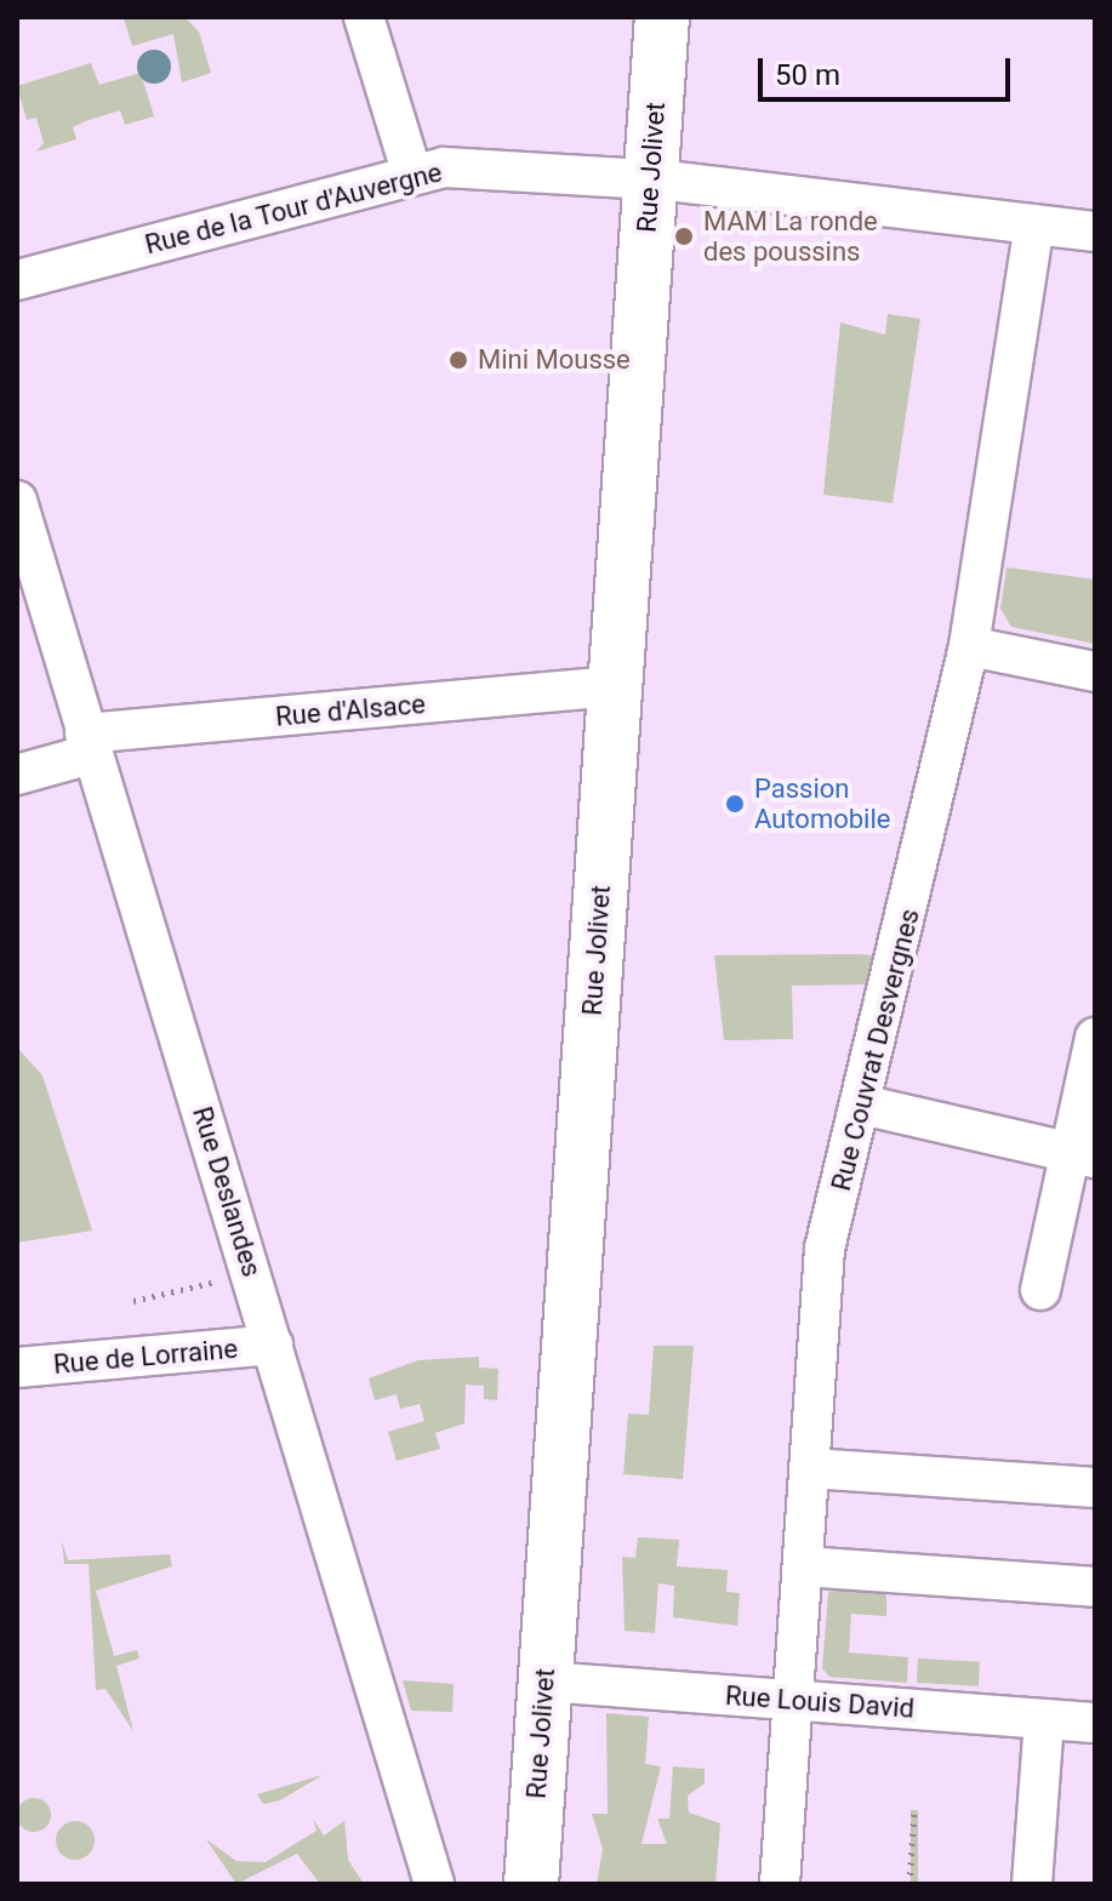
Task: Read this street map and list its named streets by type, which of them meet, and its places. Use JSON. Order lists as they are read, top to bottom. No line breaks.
{"streets":{"street":["Rue Jolivet","Rue de la Tour d'Auvergne","Rue d'Alsace","Rue Couvrat Desvergnes","Rue Deslandes","Rue de Lorraine","Rue Louis David"]},"crossings":[["Rue Jolivet","Rue de la Tour d'Auvergne"],["Rue Jolivet","Rue d'Alsace"],["Rue Jolivet","Rue Louis David"],["Rue de la Tour d'Auvergne","Rue Couvrat Desvergnes"],["Rue d'Alsace","Rue Deslandes"],["Rue Couvrat Desvergnes","Rue Louis David"],["Rue Deslandes","Rue de Lorraine"]],"places":["MAM La ronde des poussins","Mini Mousse","Passion Automobile"],"scale_bar":"50 m"}
